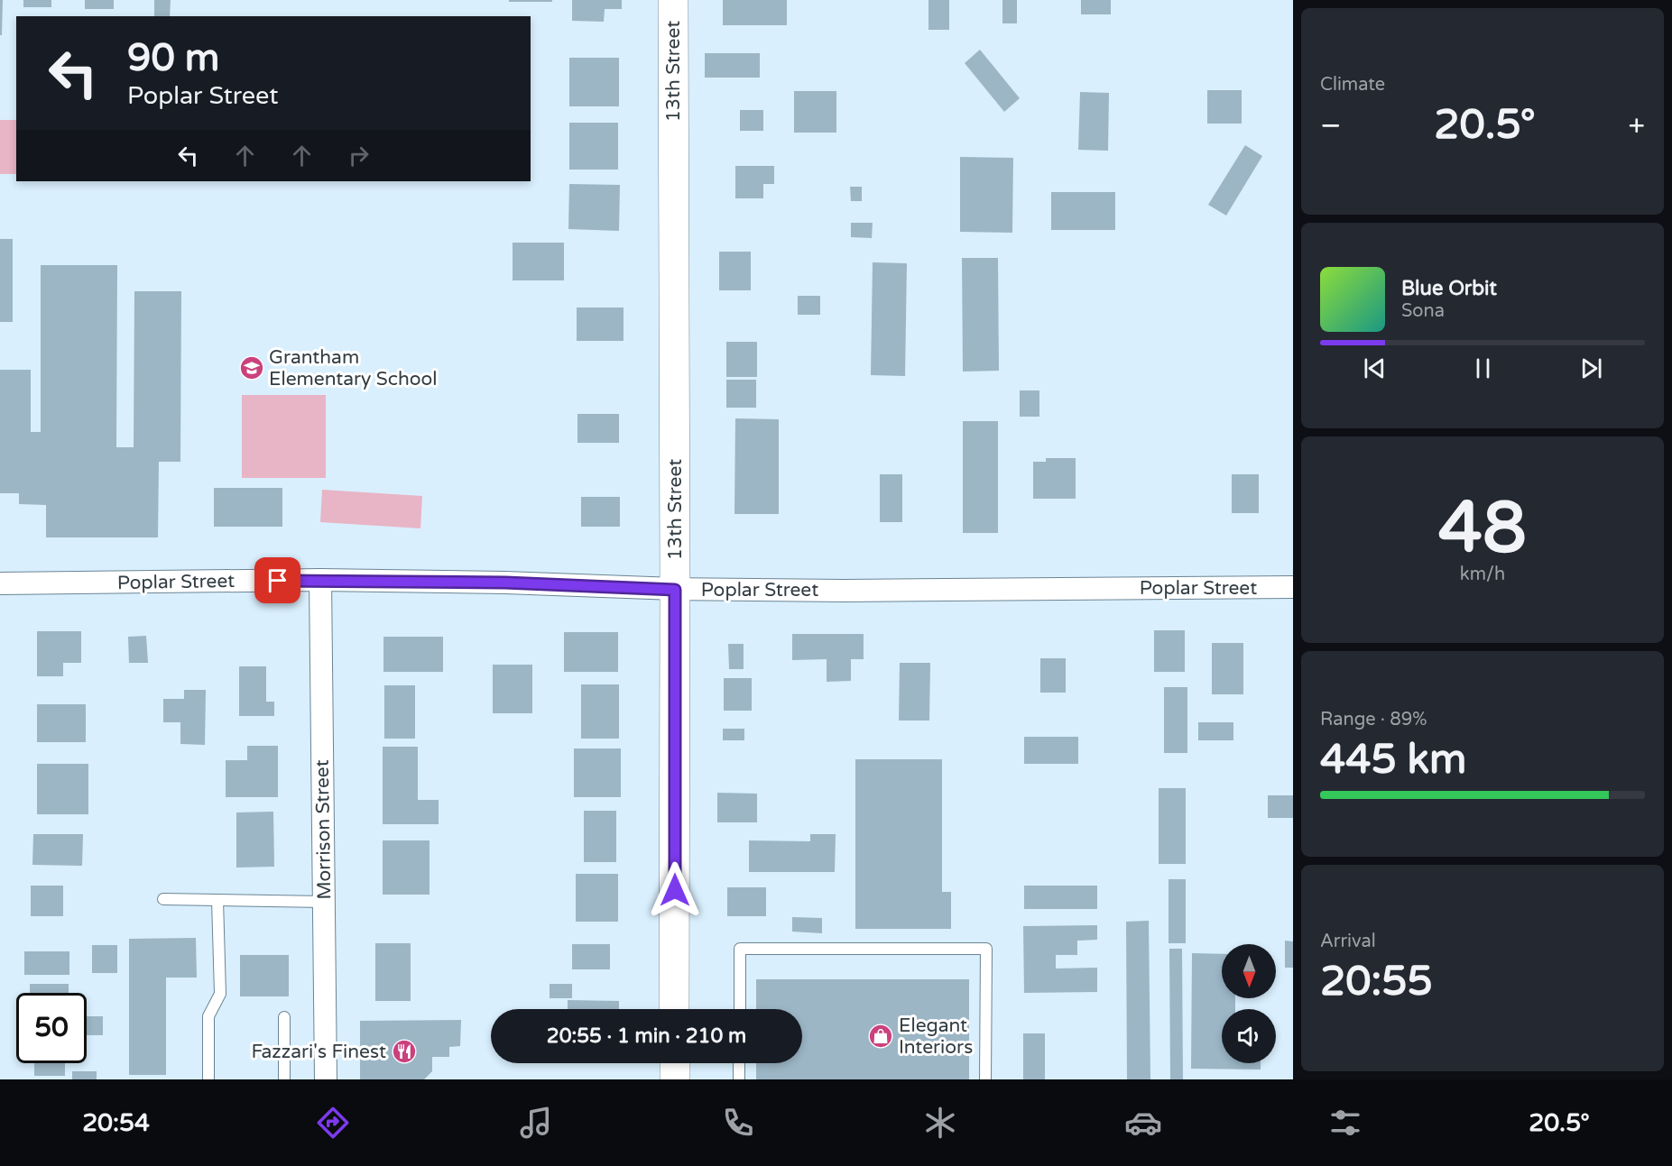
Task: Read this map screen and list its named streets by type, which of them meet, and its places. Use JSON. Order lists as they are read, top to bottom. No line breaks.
{"streets":{"main road":["13th Street"],"street":["Poplar Street","Morrison Street"]},"crossings":[["13th Street","Poplar Street"],["Poplar Street","Morrison Street"]],"places":{"school or university":["Grantham Elementary School"],"shop":["Elegant Interiors"],"restaurant":["Fazzari's Finest"]},"north":"bottom","page":{"tile":["Climate",["48","km/h"],["Range · 89%","445 km"],["Arrival","20:55"]],"turn":["90 m","Poplar Street"],"heat":["−","20.5°","+"],"song":["Blue Orbit","Sona"],"limit":"50","trip":"20:55 · 1 min · 210 m","tabs":["20:54","20.5°"]}}
